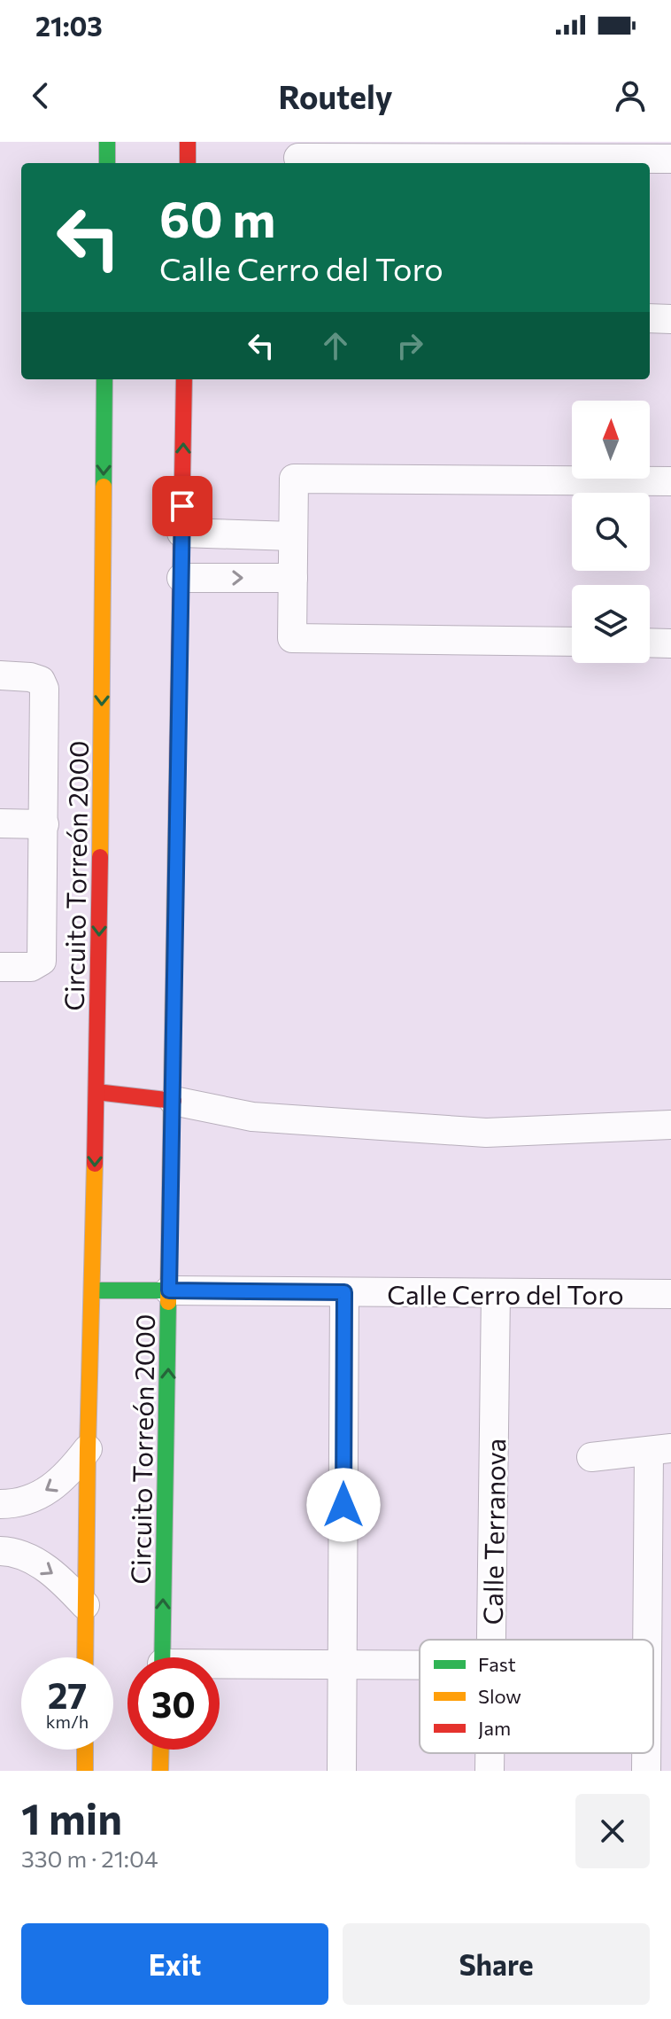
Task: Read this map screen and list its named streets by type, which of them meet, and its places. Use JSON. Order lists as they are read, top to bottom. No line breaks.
{"streets":{"main road":["Circuito Torreón 2000"],"street":["Calle Cerro del Toro","Calle Terranova"]},"crossings":[["Circuito Torreón 2000","Calle Cerro del Toro"],["Calle Cerro del Toro","Calle Terranova"]],"legend":["Fast","Slow","Jam"],"north":"top","page":{"status":"21:03","header":"Routely","turn":["60 m","Calle Cerro del Toro"],"speed":"27 km/h","limit":"30","heading":["1 min","330 m · 21:04"],"buttons":["Exit","Share"]}}
